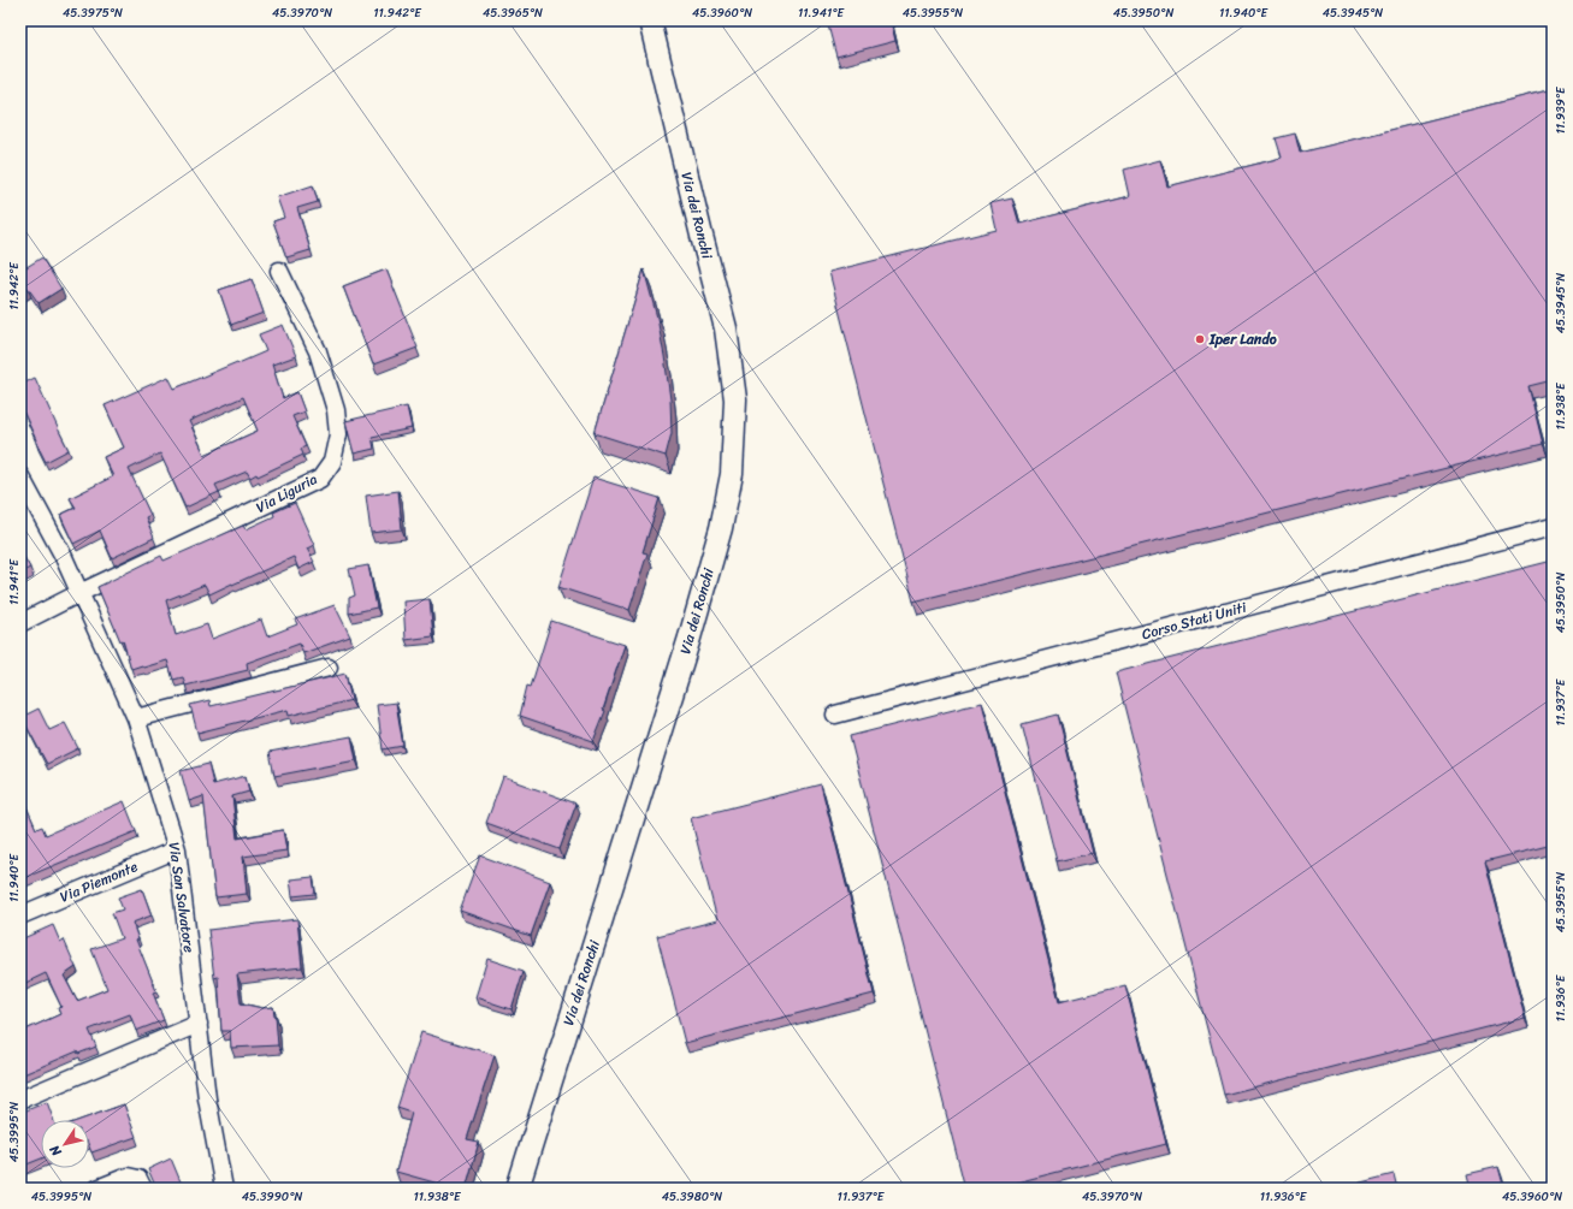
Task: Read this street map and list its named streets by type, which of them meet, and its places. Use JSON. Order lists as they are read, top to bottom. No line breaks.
{"streets":{"street":["Via dei Ronchi","Via Liguria","Corso Stati Uniti","Via Piemonte","Via San Salvatore"]},"crossings":[["Via Liguria","Via San Salvatore"],["Via Piemonte","Via San Salvatore"]],"places":["Iper Lando"],"north":"bottom left","coordinates":["45.3975°N","45.3970°N","11.942°E","45.3965°N","45.3960°N","11.941°E","45.3955°N","45.3950°N","11.940°E","45.3945°N","11.939°E","11.938°E","11.937°E","11.936°E","45.3995°N","45.3990°N","45.3980°N"]}
